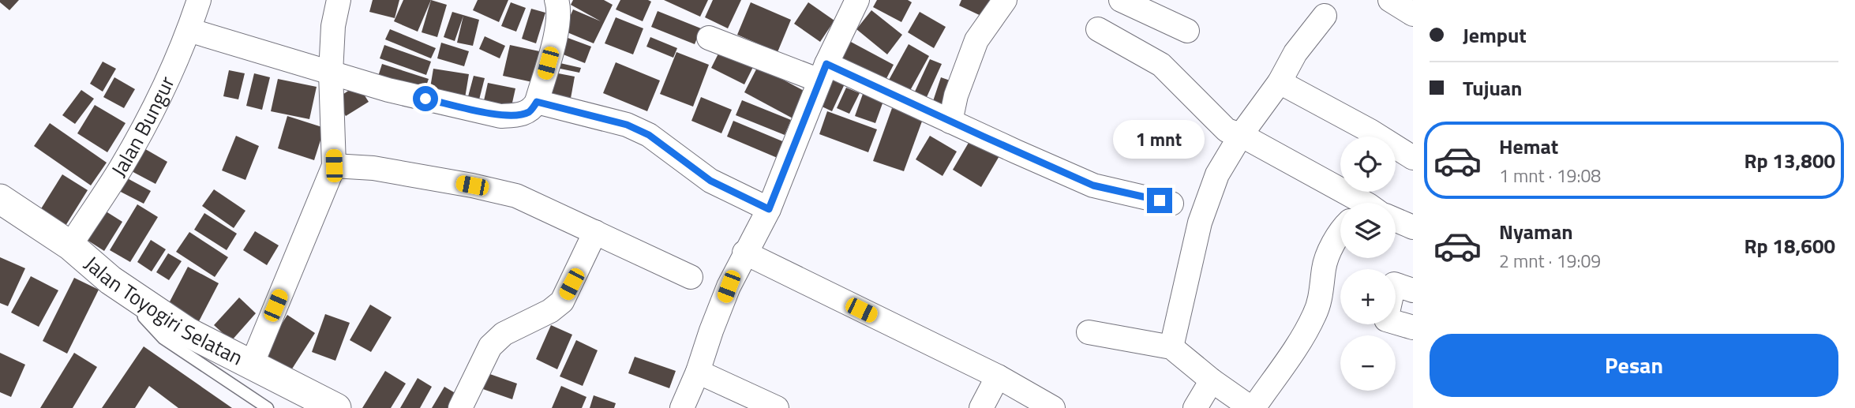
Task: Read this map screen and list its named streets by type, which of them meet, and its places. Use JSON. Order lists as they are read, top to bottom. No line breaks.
{"streets":{"street":["Jalan Bungur","Jalan Toyogiri Selatan"]},"crossings":[["Jalan Bungur","Jalan Toyogiri Selatan"]],"page":{"banner":["Jemput","Tujuan"],"bubble":"1 mnt","list":[{"name":"Hemat","note":"1 mnt · 19:08","value":"Rp 13,800"},{"name":"Nyaman","note":"2 mnt · 19:09","value":"Rp 18,600"}],"map_buttons":["+","−"],"buttons":"Pesan"}}
